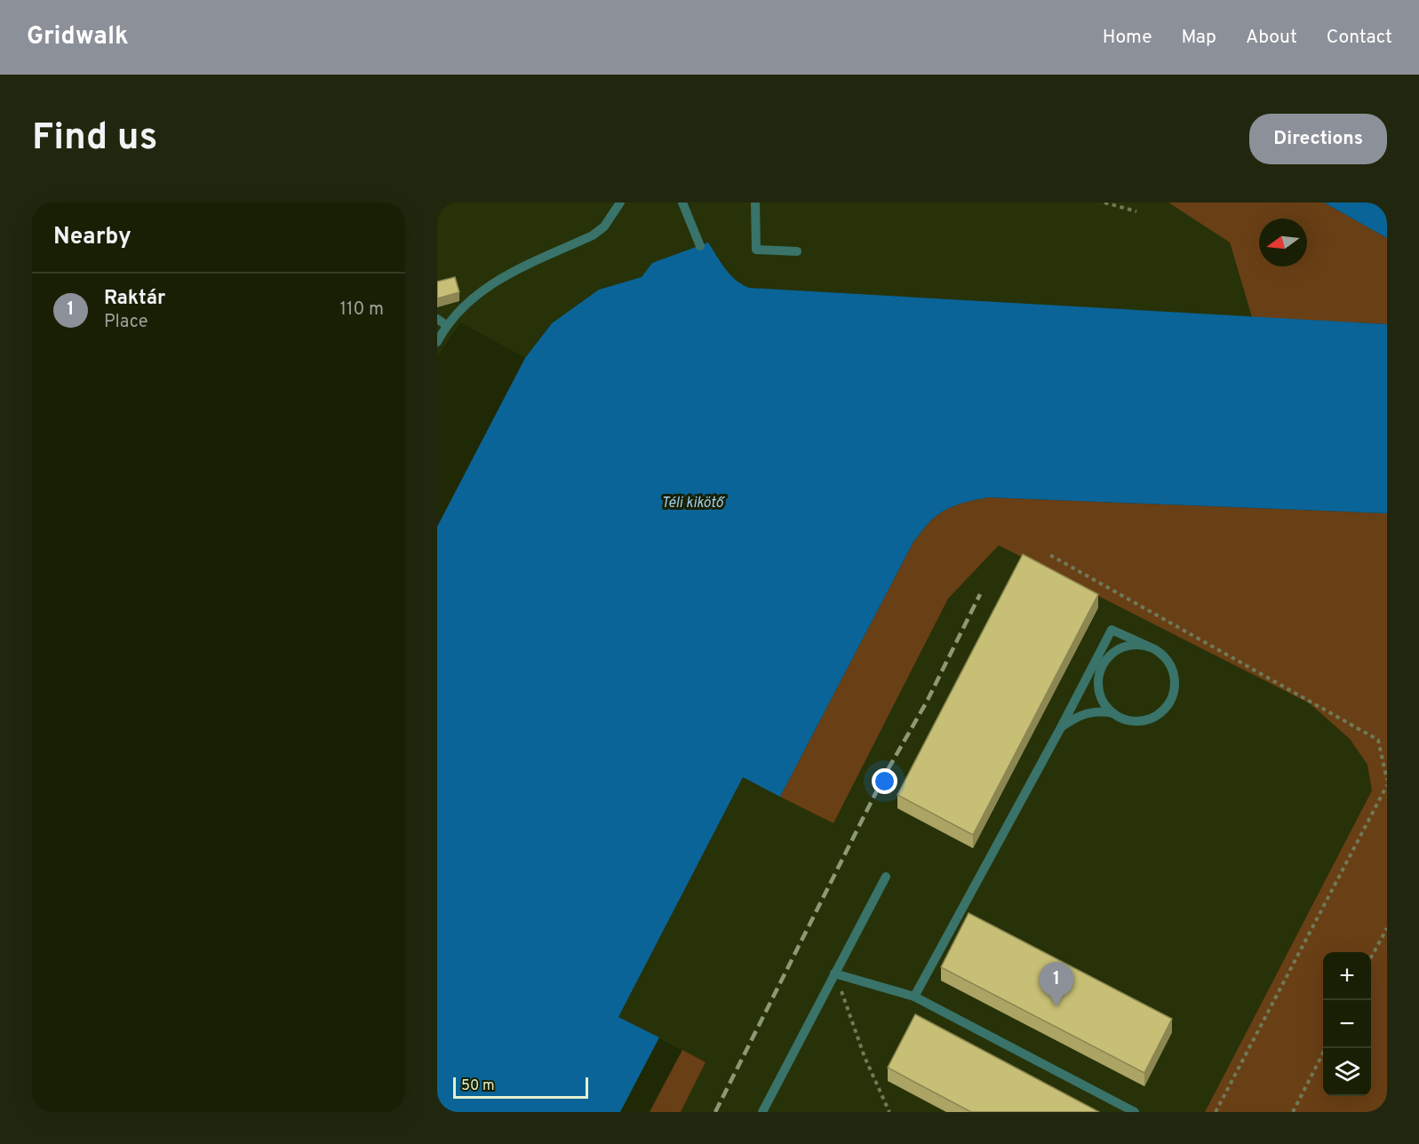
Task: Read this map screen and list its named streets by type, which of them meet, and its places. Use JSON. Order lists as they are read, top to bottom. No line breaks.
{"water":["Téli kikötő"],"scale_bar":"50 m","north":"left","page":{"header":"Gridwalk","nav":["Home","Map","About","Contact"],"buttons":"Directions","title":"Find us","heading":"Nearby","list":[{"mark":"1","name":"Raktár","note":"Place","value":"110 m"}],"map_buttons":["+","−"],"pins":"1","scale":"50 m"}}
